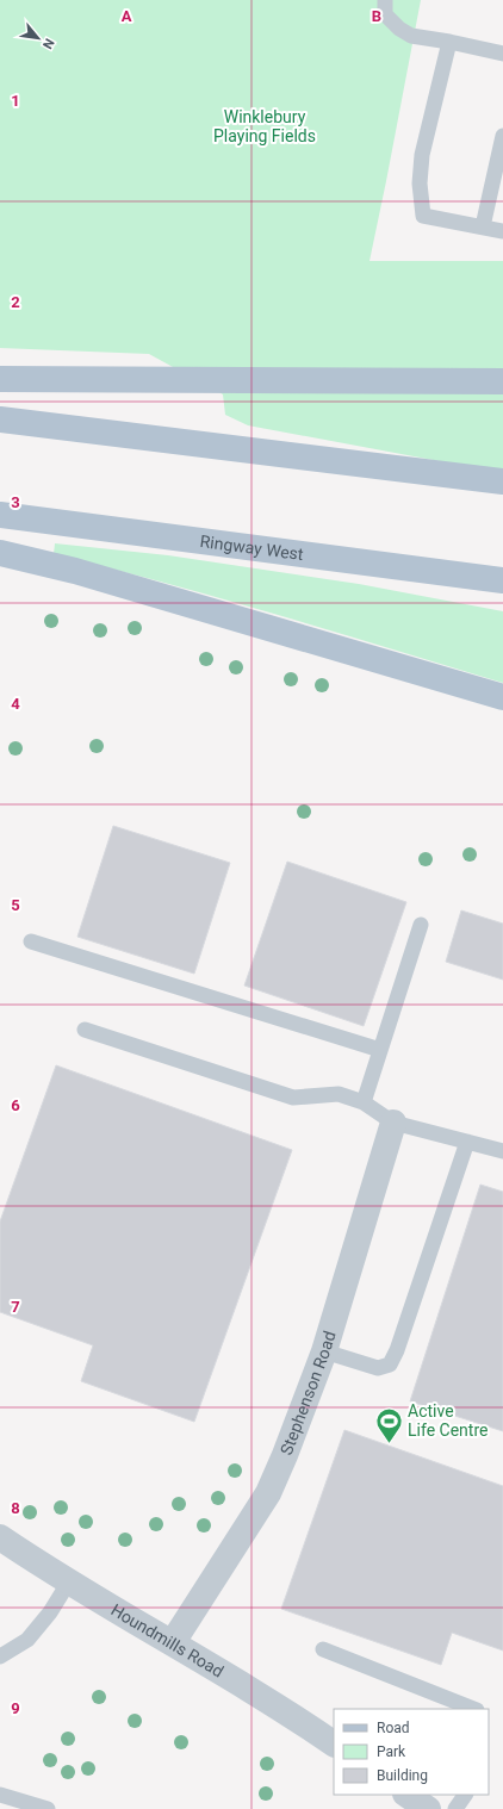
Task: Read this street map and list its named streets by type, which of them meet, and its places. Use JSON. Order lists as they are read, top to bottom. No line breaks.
{"streets":{"main road":["Ringway West"],"street":["Stephenson Road","Houndmills Road"]},"crossings":[["Stephenson Road","Houndmills Road"]],"parks":["Winklebury Playing Fields"],"places":{"sports":["Active Life Centre"]},"legend":["Road","Park","Building"],"north":"bottom right","grid":{"columns":["A","B"],"rows":["1","2","3","4","5","6","7","8","9"]}}
